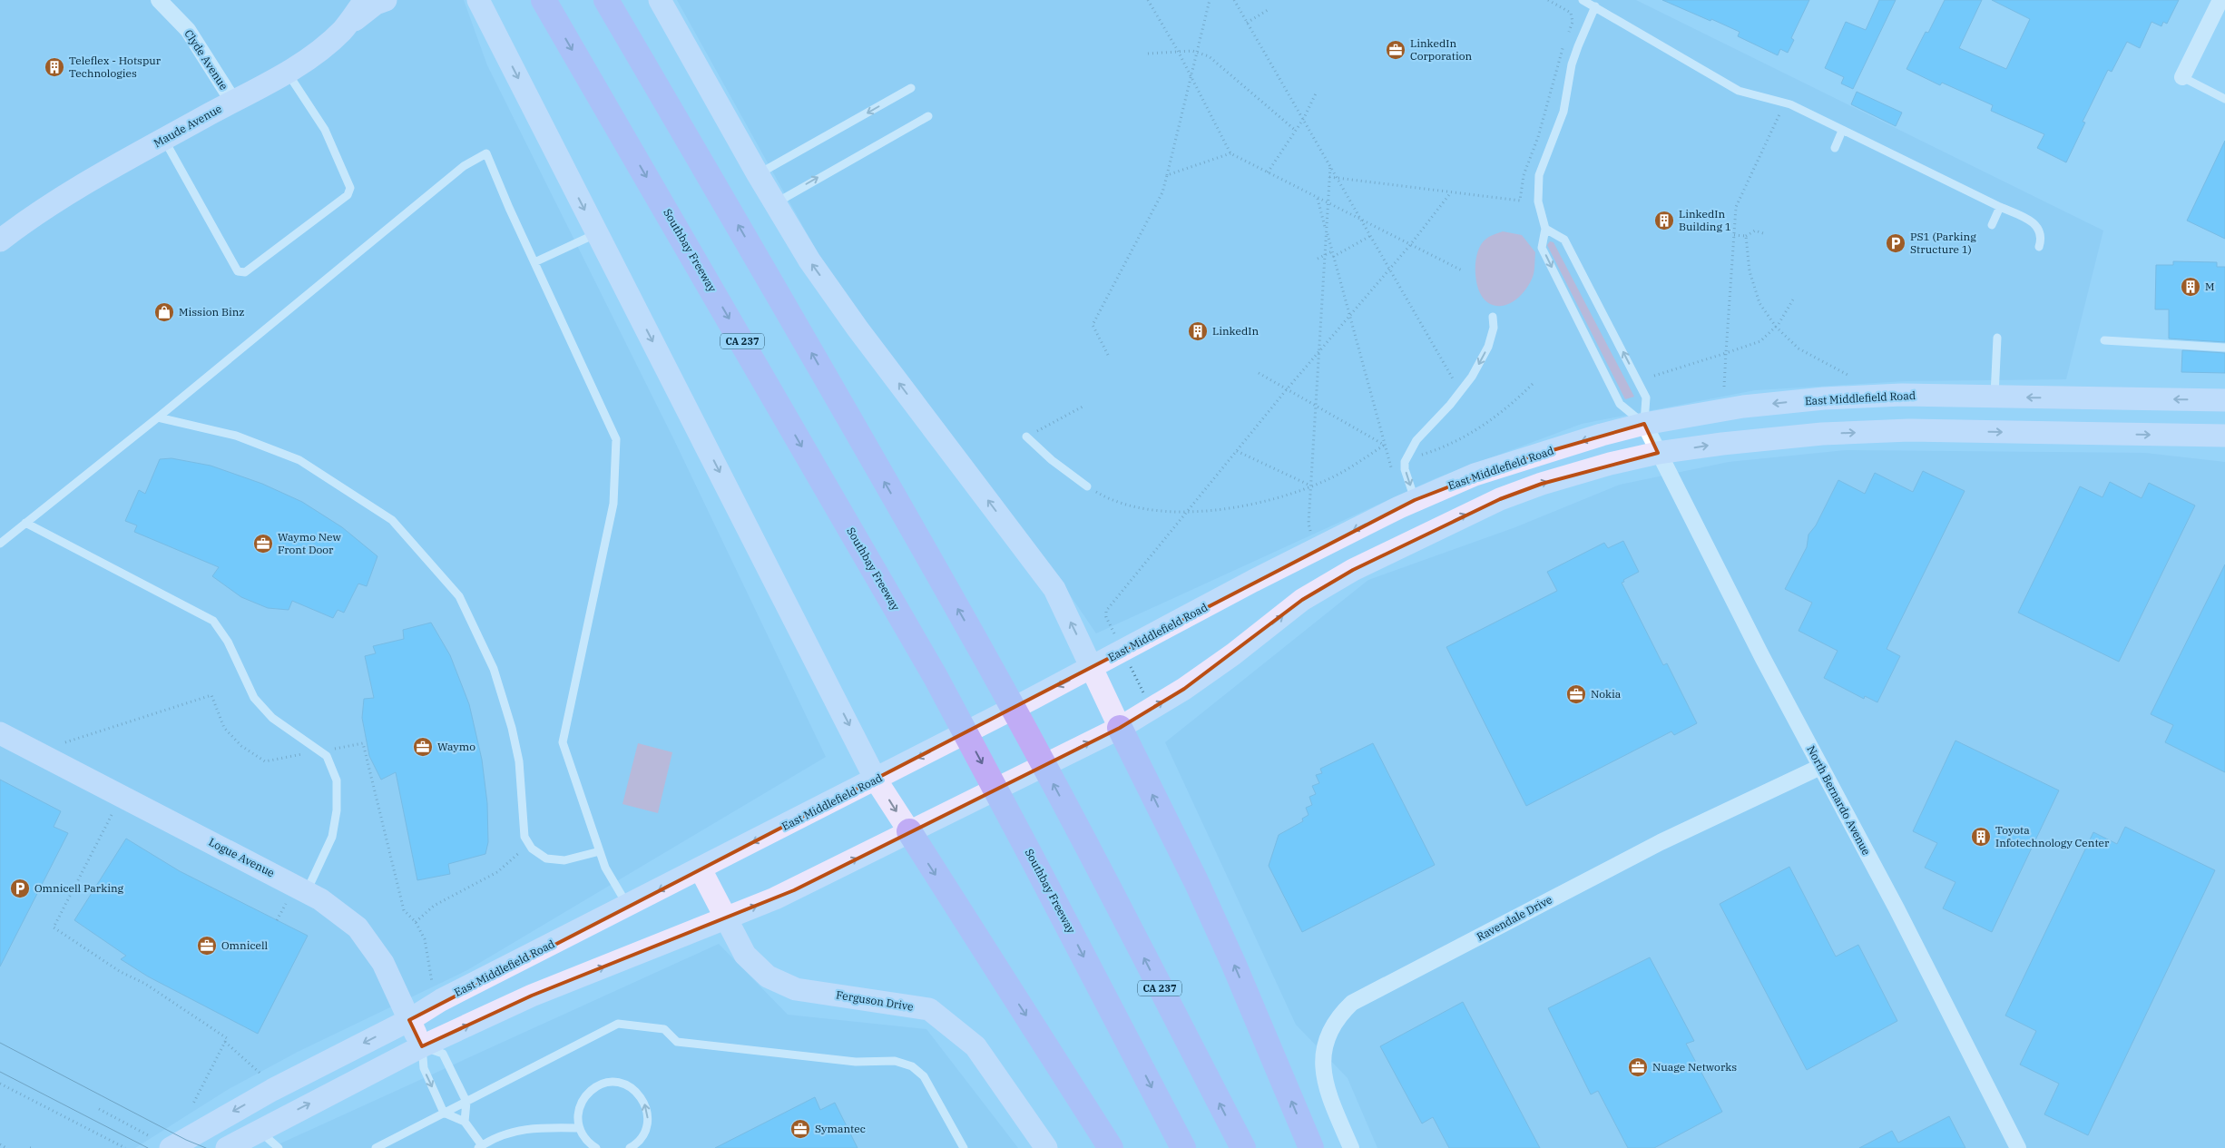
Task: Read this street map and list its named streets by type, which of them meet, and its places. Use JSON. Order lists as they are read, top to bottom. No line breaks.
{"streets":{"highway":["Southbay Freeway","CA 237"],"main road":["Maude Avenue","East Middlefield Road","Logue Avenue","Ferguson Drive"],"street":["Clyde Avenue","North Bernardo Avenue","Ravendale Drive"]},"crossings":[["Clyde Avenue","Maude Avenue"],["East Middlefield Road","North Bernardo Avenue"],["East Middlefield Road","Logue Avenue"],["East Middlefield Road","Ferguson Drive"],["North Bernardo Avenue","Ravendale Drive"]],"places":{"office":["LinkedIn Corporation","Waymo New Front Door","Nokia","Waymo","Omnicell","Nuage Networks","Symantec"],"building":["Teleflex - Hotspur Technologies","LinkedIn Building 1","M","LinkedIn","Toyota Infotechnology Center"],"parking":["PS1 (Parking Structure 1)","Omnicell Parking"],"shop":["Mission Binz"]}}
